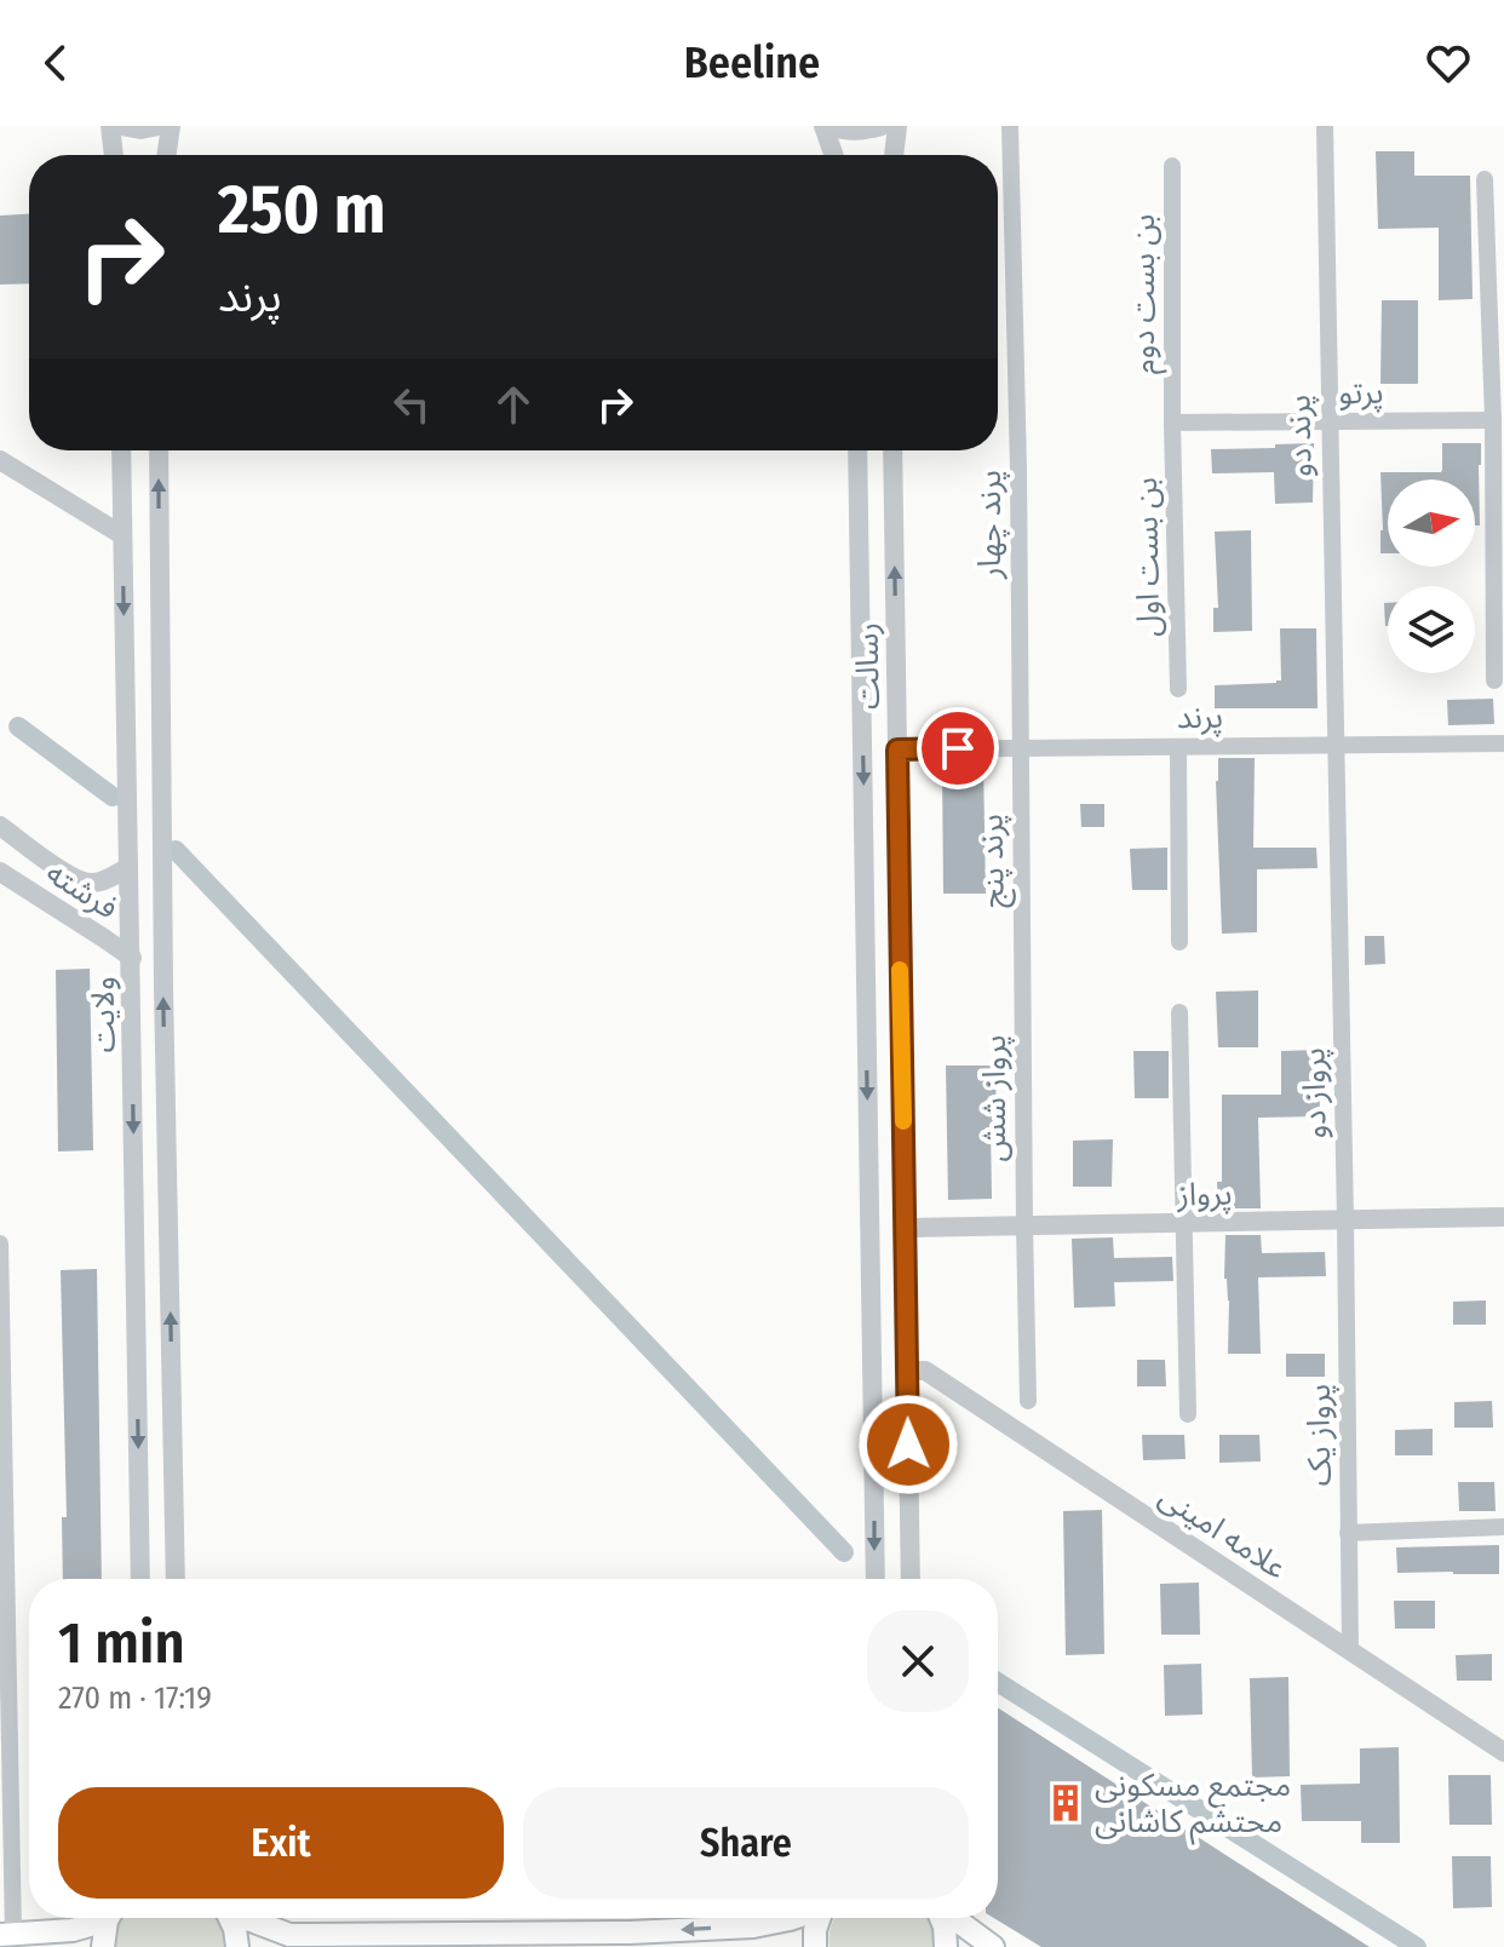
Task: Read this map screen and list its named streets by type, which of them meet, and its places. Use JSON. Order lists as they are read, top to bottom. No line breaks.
{"streets":{"street":["بن بست دوم","پرتو","پرند دو","پرند چهار","بن بست اول","رسالت","پرند","پرند پنج","فرشته","ولایت","پرواز دو","پرواز شش","پرواز","پرواز یک","علامه امینی"]},"crossings":[["بن بست دوم","پرتو"],["بن بست دوم","بن بست اول"],["پرتو","پرند دو"],["پرتو","بن بست اول"],["پرند دو","پرند"],["پرند دو","پرواز دو"],["پرند چهار","پرند"],["پرند چهار","پرند پنج"],["رسالت","پرند"],["رسالت","پرواز"],["رسالت","علامه امینی"],["پرند","پرند پنج"],["پرند پنج","پرواز شش"],["فرشته","ولایت"],["پرواز دو","پرواز"],["پرواز دو","پرواز یک"],["پرواز شش","پرواز"],["پرواز","پرواز یک"],["پرواز یک","علامه امینی"]],"places":{"building":["مجتمع مسکونی محتشم کاشانی"]},"north":"right","page":{"header":"Beeline","turn":["250 m","پرند"],"heading":["1 min","270 m · 17:19"],"buttons":["Exit","Share"]}}
